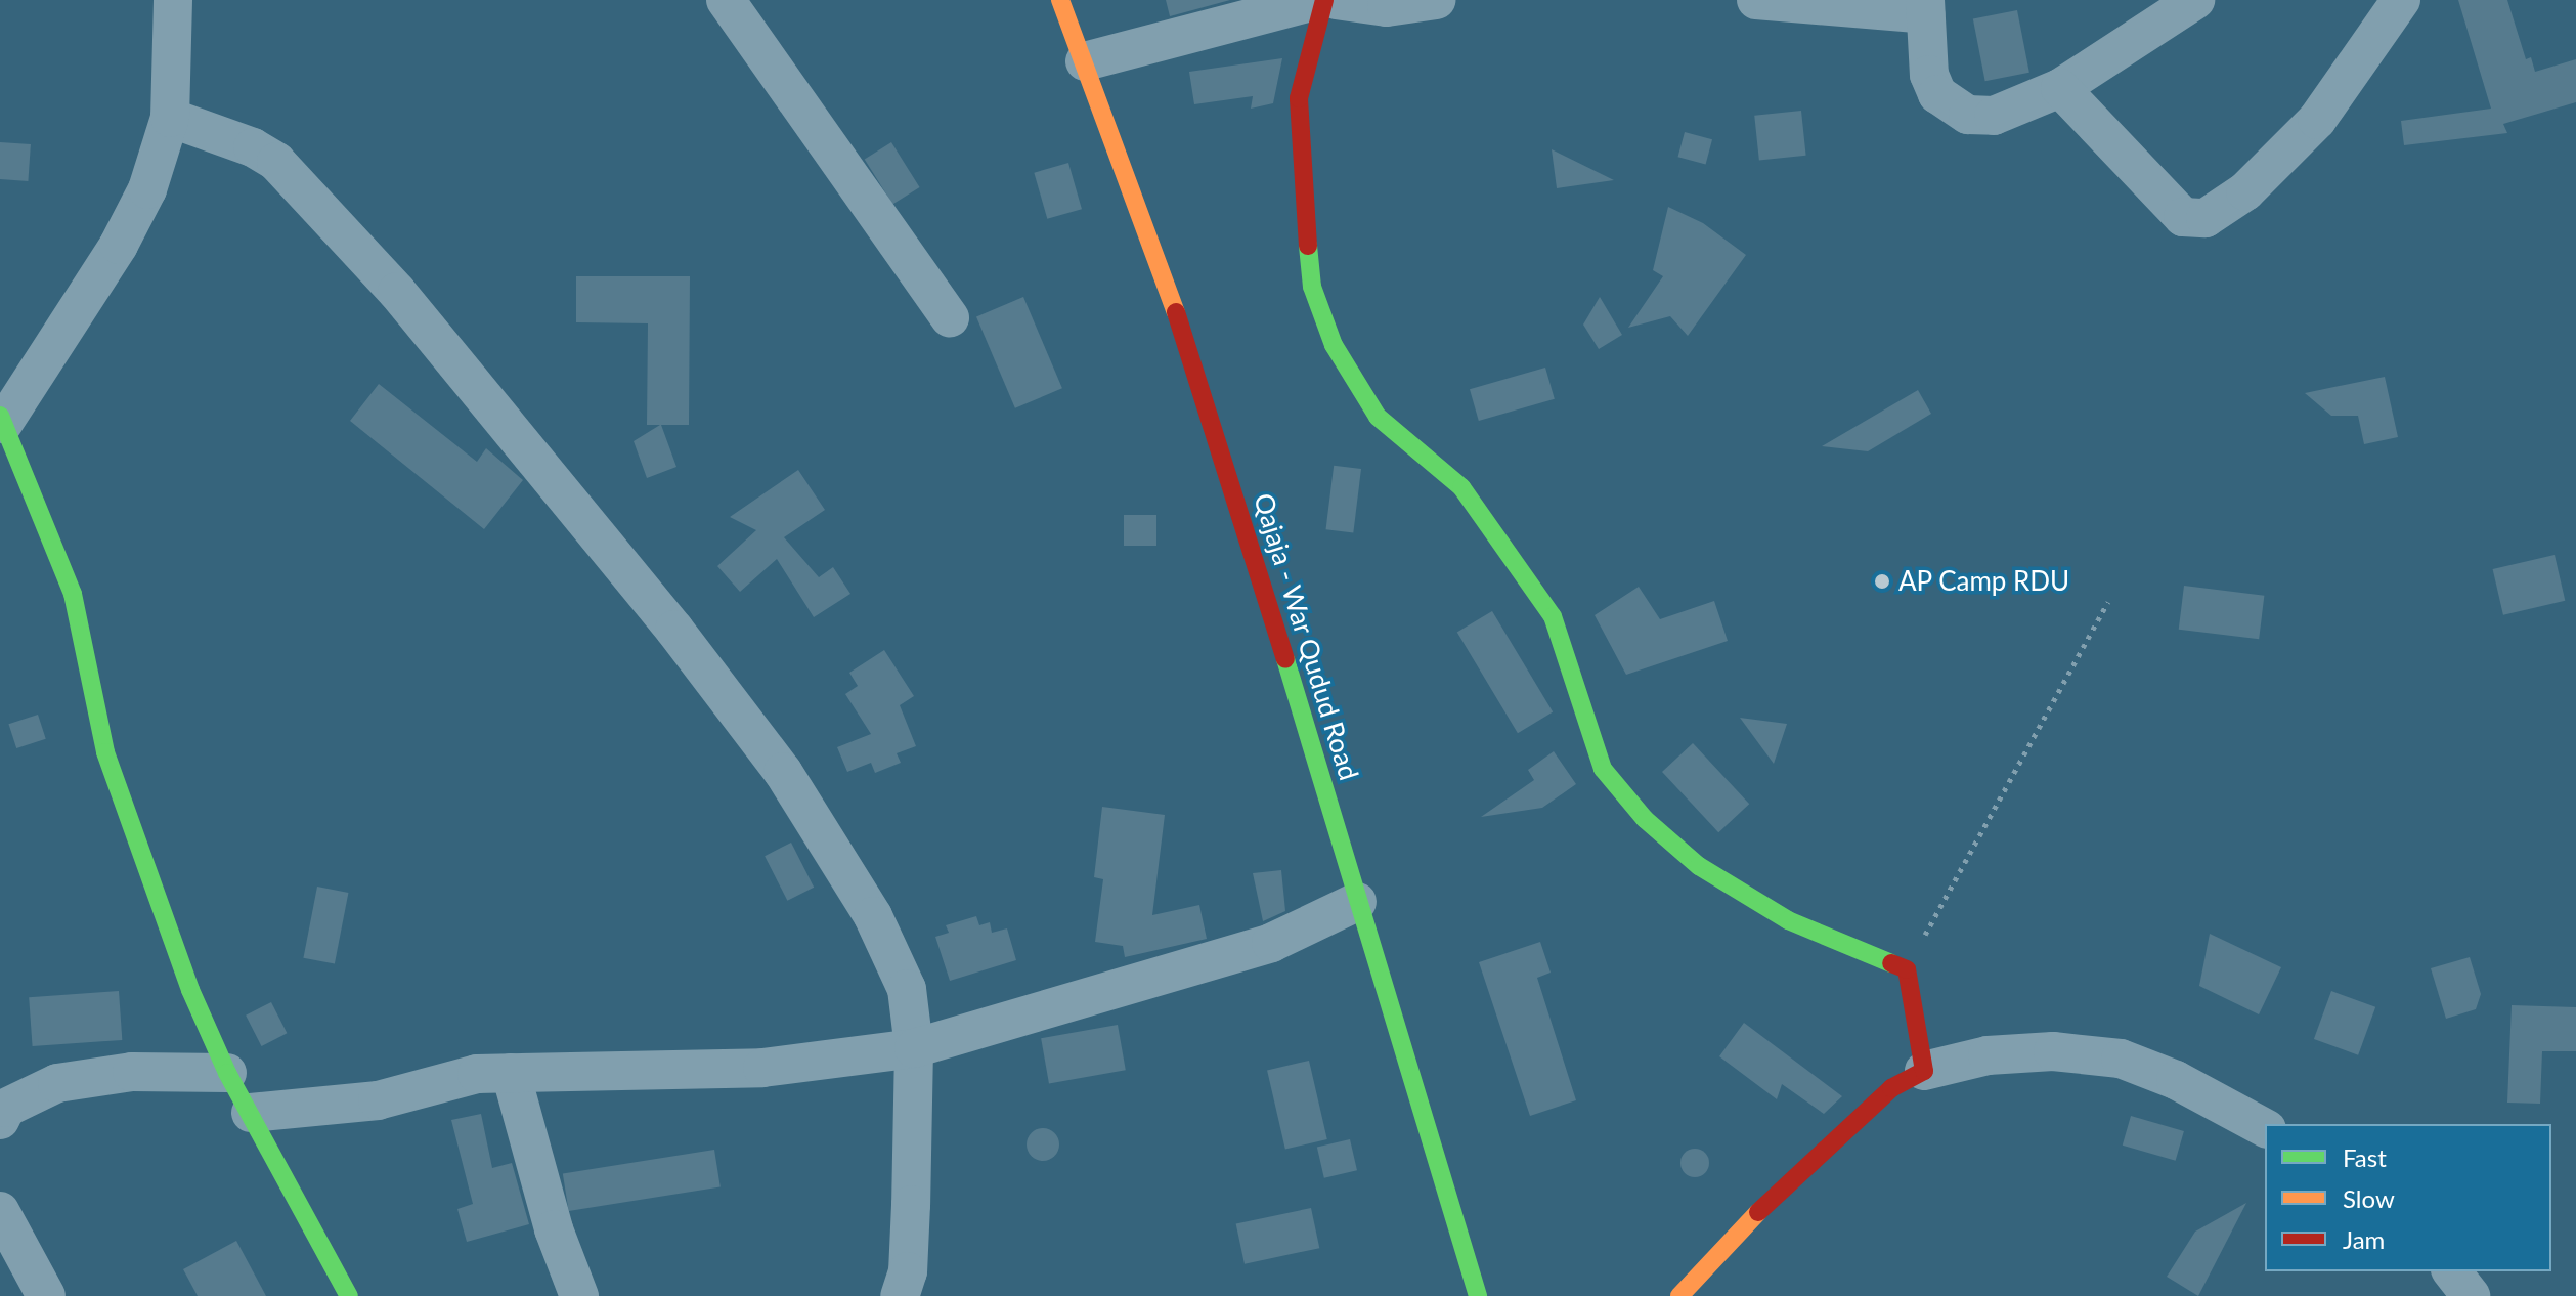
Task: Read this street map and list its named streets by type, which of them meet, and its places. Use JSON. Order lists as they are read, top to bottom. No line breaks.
{"streets":{"street":["Qajaja - War Qudud Road"]},"places":["AP Camp RDU"],"legend":["Fast","Slow","Jam"]}
